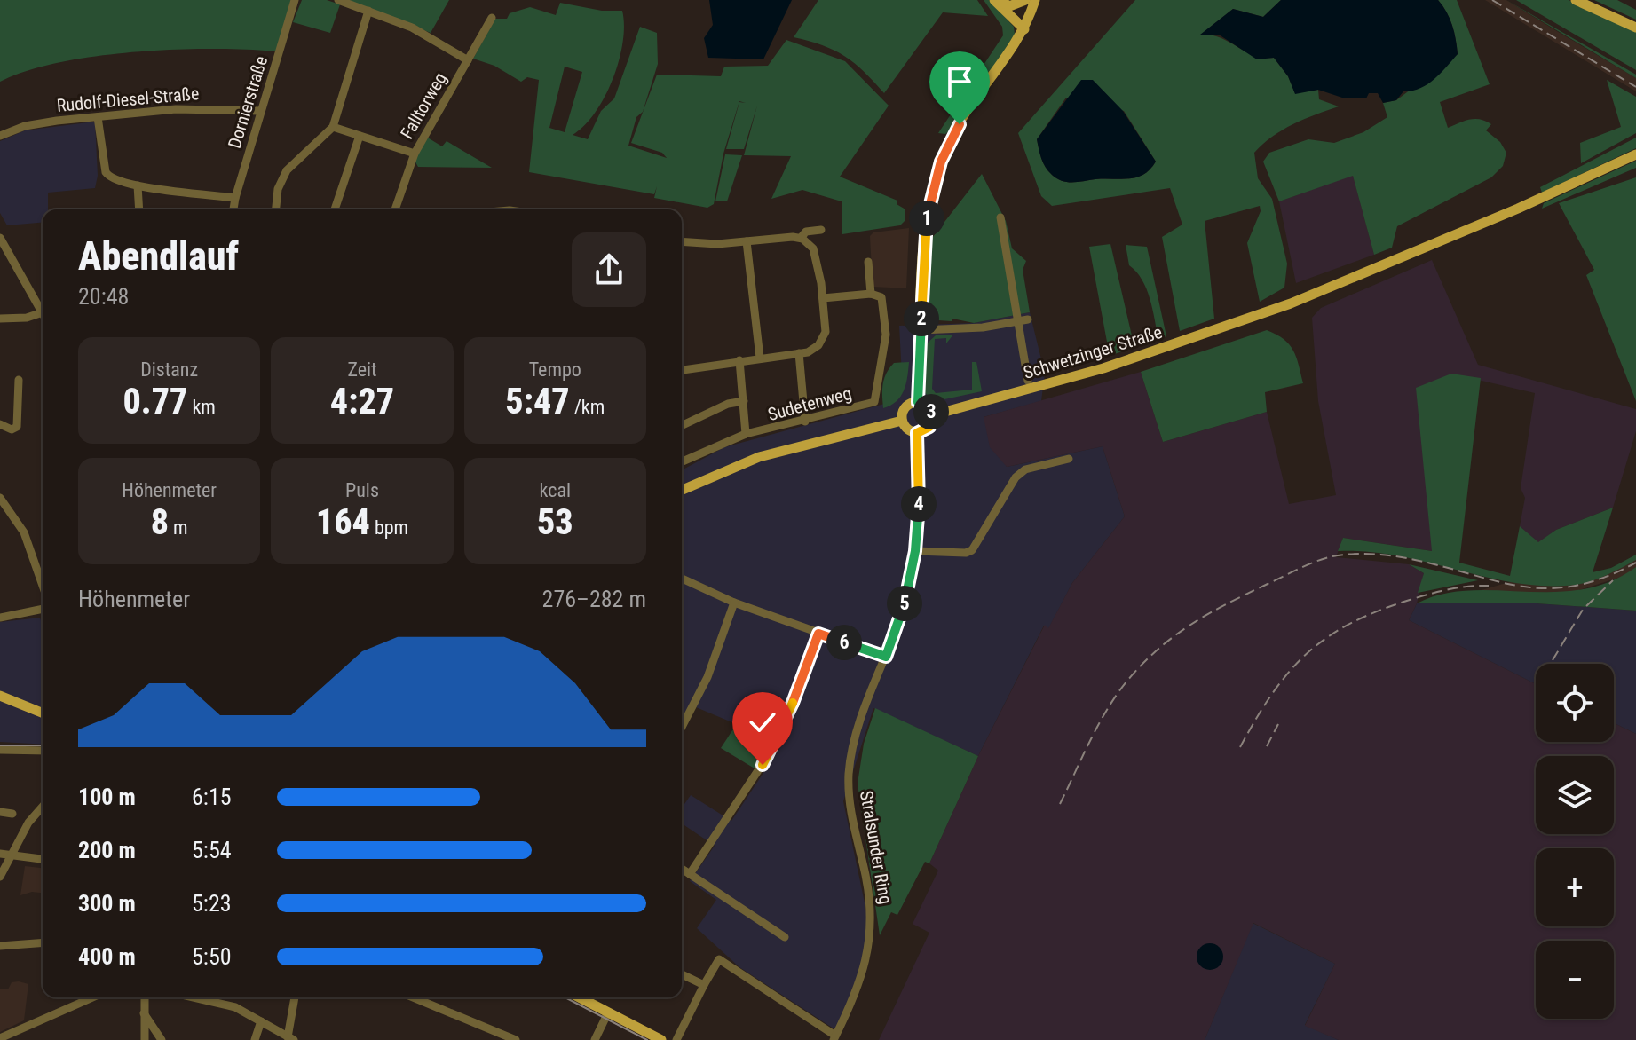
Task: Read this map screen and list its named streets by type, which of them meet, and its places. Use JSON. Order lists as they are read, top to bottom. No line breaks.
{"streets":{"main road":["Schwetzinger Straße"],"street":["Rudolf-Diesel-Straße","Dornierstraße","Falltorweg","Sudetenweg","Stralsunder Ring"]},"crossings":[["Rudolf-Diesel-Straße","Dornierstraße"],["Schwetzinger Straße","Stralsunder Ring"]],"page":{"pins":["1","2","3","4","5","6"],"heading":["Abendlauf","20:48"],"stats":[["Distanz","0.77 km"],["Zeit","4:27"],["Tempo","5:47 /km"],["Höhenmeter","8 m"],["Puls","164 bpm"],["kcal","53"]],"chart":["Höhenmeter","276–282 m"],"map_buttons":["+","−"],"list":[{"name":"100 m","note":"6:15"},{"name":"200 m","note":"5:54"},{"name":"300 m","note":"5:23"},{"name":"400 m","note":"5:50"}]}}
